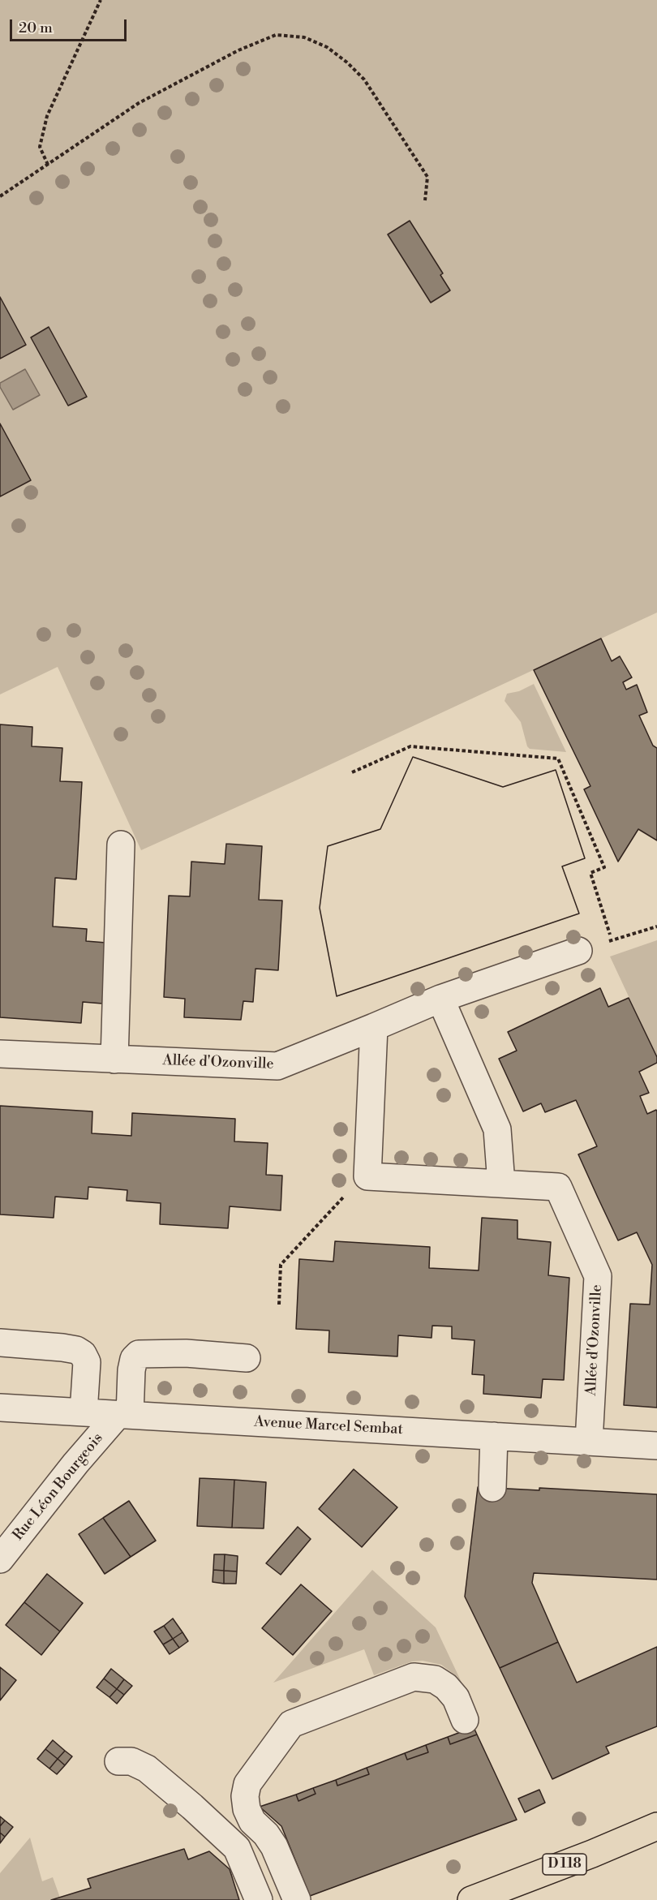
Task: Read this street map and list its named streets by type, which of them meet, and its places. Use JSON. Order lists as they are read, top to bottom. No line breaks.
{"streets":{"main road":["D 118"],"street":["Allée d'Ozonville","Avenue Marcel Sembat","Rue Léon Bourgeois"]},"crossings":[["Allée d'Ozonville","Avenue Marcel Sembat"],["Avenue Marcel Sembat","Rue Léon Bourgeois"]],"scale_bar":"20 m"}
